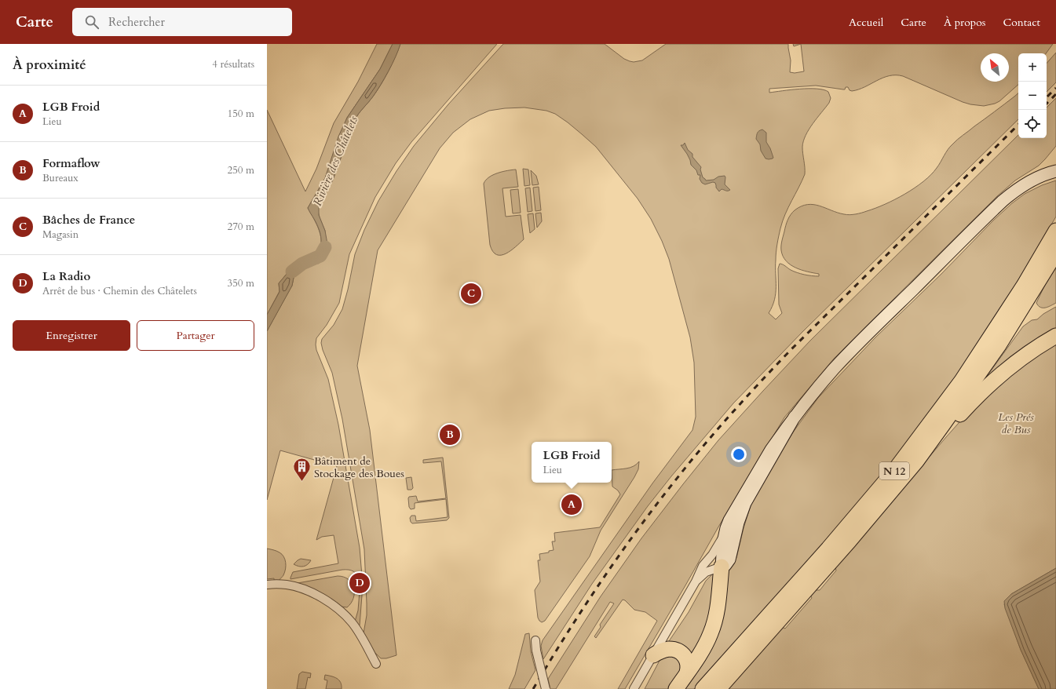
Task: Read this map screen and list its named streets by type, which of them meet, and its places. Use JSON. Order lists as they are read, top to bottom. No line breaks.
{"streets":{"highway":["N 12"]},"water":["Rivière des Châtelets"],"parks":["Les Prés de Bus"],"places":{"building":["Bâtiment de Stockage des Boues"]},"north":"top left","page":{"header":"Carte","search":"Rechercher","nav":["Accueil","Carte","À propos","Contact"],"heading":["À proximité","4 résultats"],"map_buttons":["+","−"],"list":[{"mark":"A","name":"LGB Froid","note":"Lieu","value":"150 m"},{"mark":"B","name":"Formaflow","note":"Bureaux","value":"250 m"},{"mark":"C","name":"Bâches de France","note":"Magasin","value":"270 m"},{"mark":"D","name":"La Radio","note":"Arrêt de bus · Chemin des Châtelets","value":"350 m"}],"pins":["C","B","A","D"],"buttons":["Enregistrer","Partager"],"popup":["LGB Froid","Lieu"]}}
